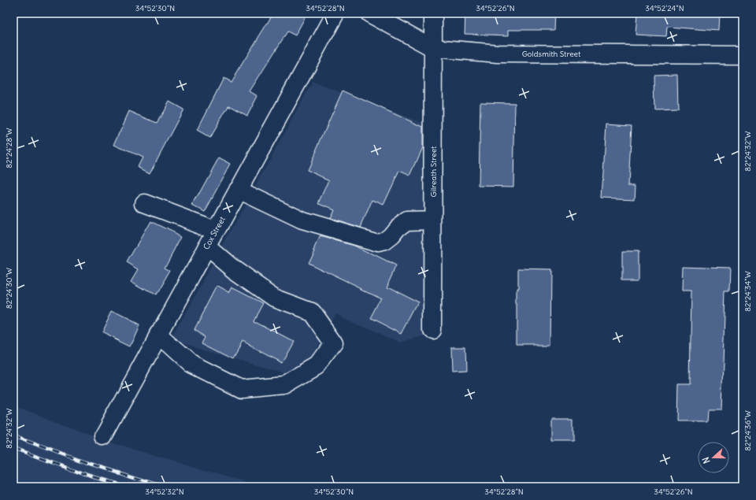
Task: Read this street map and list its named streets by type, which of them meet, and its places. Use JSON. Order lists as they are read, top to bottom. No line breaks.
{"streets":{"street":["Goldsmith Street","Gilreath Street","Cox Street"]},"crossings":[["Goldsmith Street","Gilreath Street"]],"north":"left","coordinates":["34°52'30\"N","34°52'28\"N","34°52'26\"N","34°52'24\"N","82°24'28\"W","82°24'32\"W","82°24'30\"W","82°24'34\"W","82°24'36\"W","34°52'32\"N"]}
